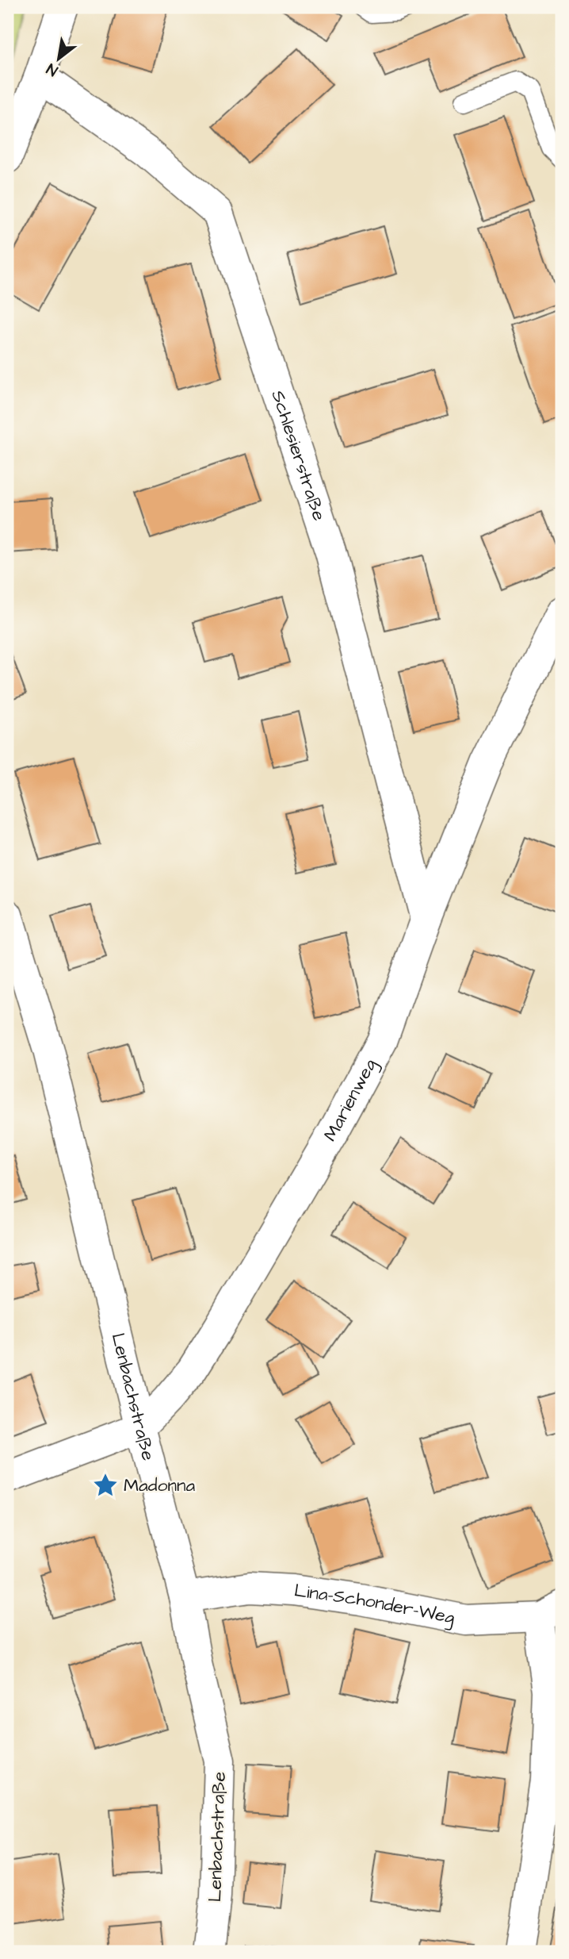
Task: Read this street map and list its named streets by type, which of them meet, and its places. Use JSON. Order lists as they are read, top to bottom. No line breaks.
{"streets":{"street":["Schlesierstraße","Marienweg","Lenbachstraße","Lina-Schonder-Weg"]},"crossings":[["Schlesierstraße","Marienweg"],["Marienweg","Lenbachstraße"],["Lenbachstraße","Lina-Schonder-Weg"]],"places":{"place":["Madonna"]},"north":"bottom left"}
